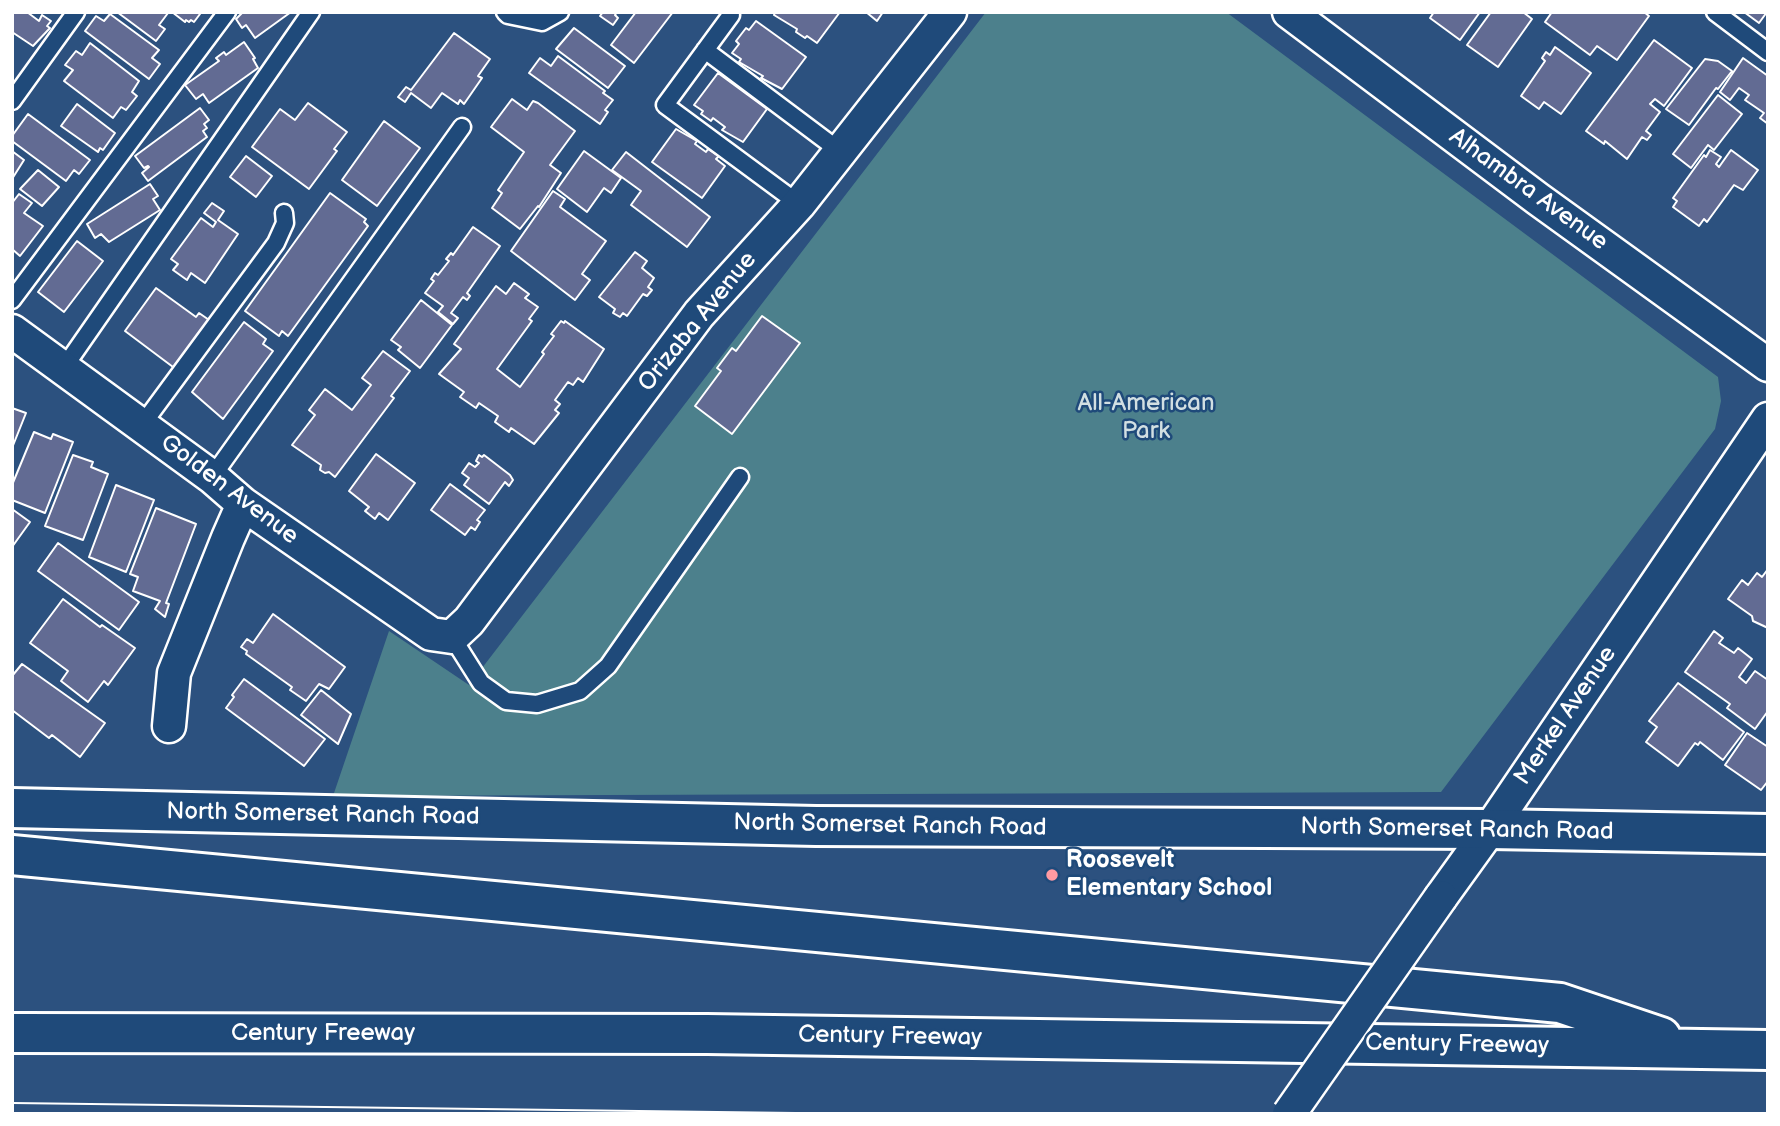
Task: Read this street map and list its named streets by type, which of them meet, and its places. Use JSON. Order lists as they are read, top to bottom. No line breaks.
{"streets":{"main road":["North Somerset Ranch Road","Century Freeway"],"street":["Alhambra Avenue","Orizaba Avenue","Golden Avenue","Merkel Avenue"]},"crossings":[["Orizaba Avenue","Golden Avenue"],["Merkel Avenue","North Somerset Ranch Road"]],"parks":["All-American Park"],"places":["Roosevelt Elementary School"]}
